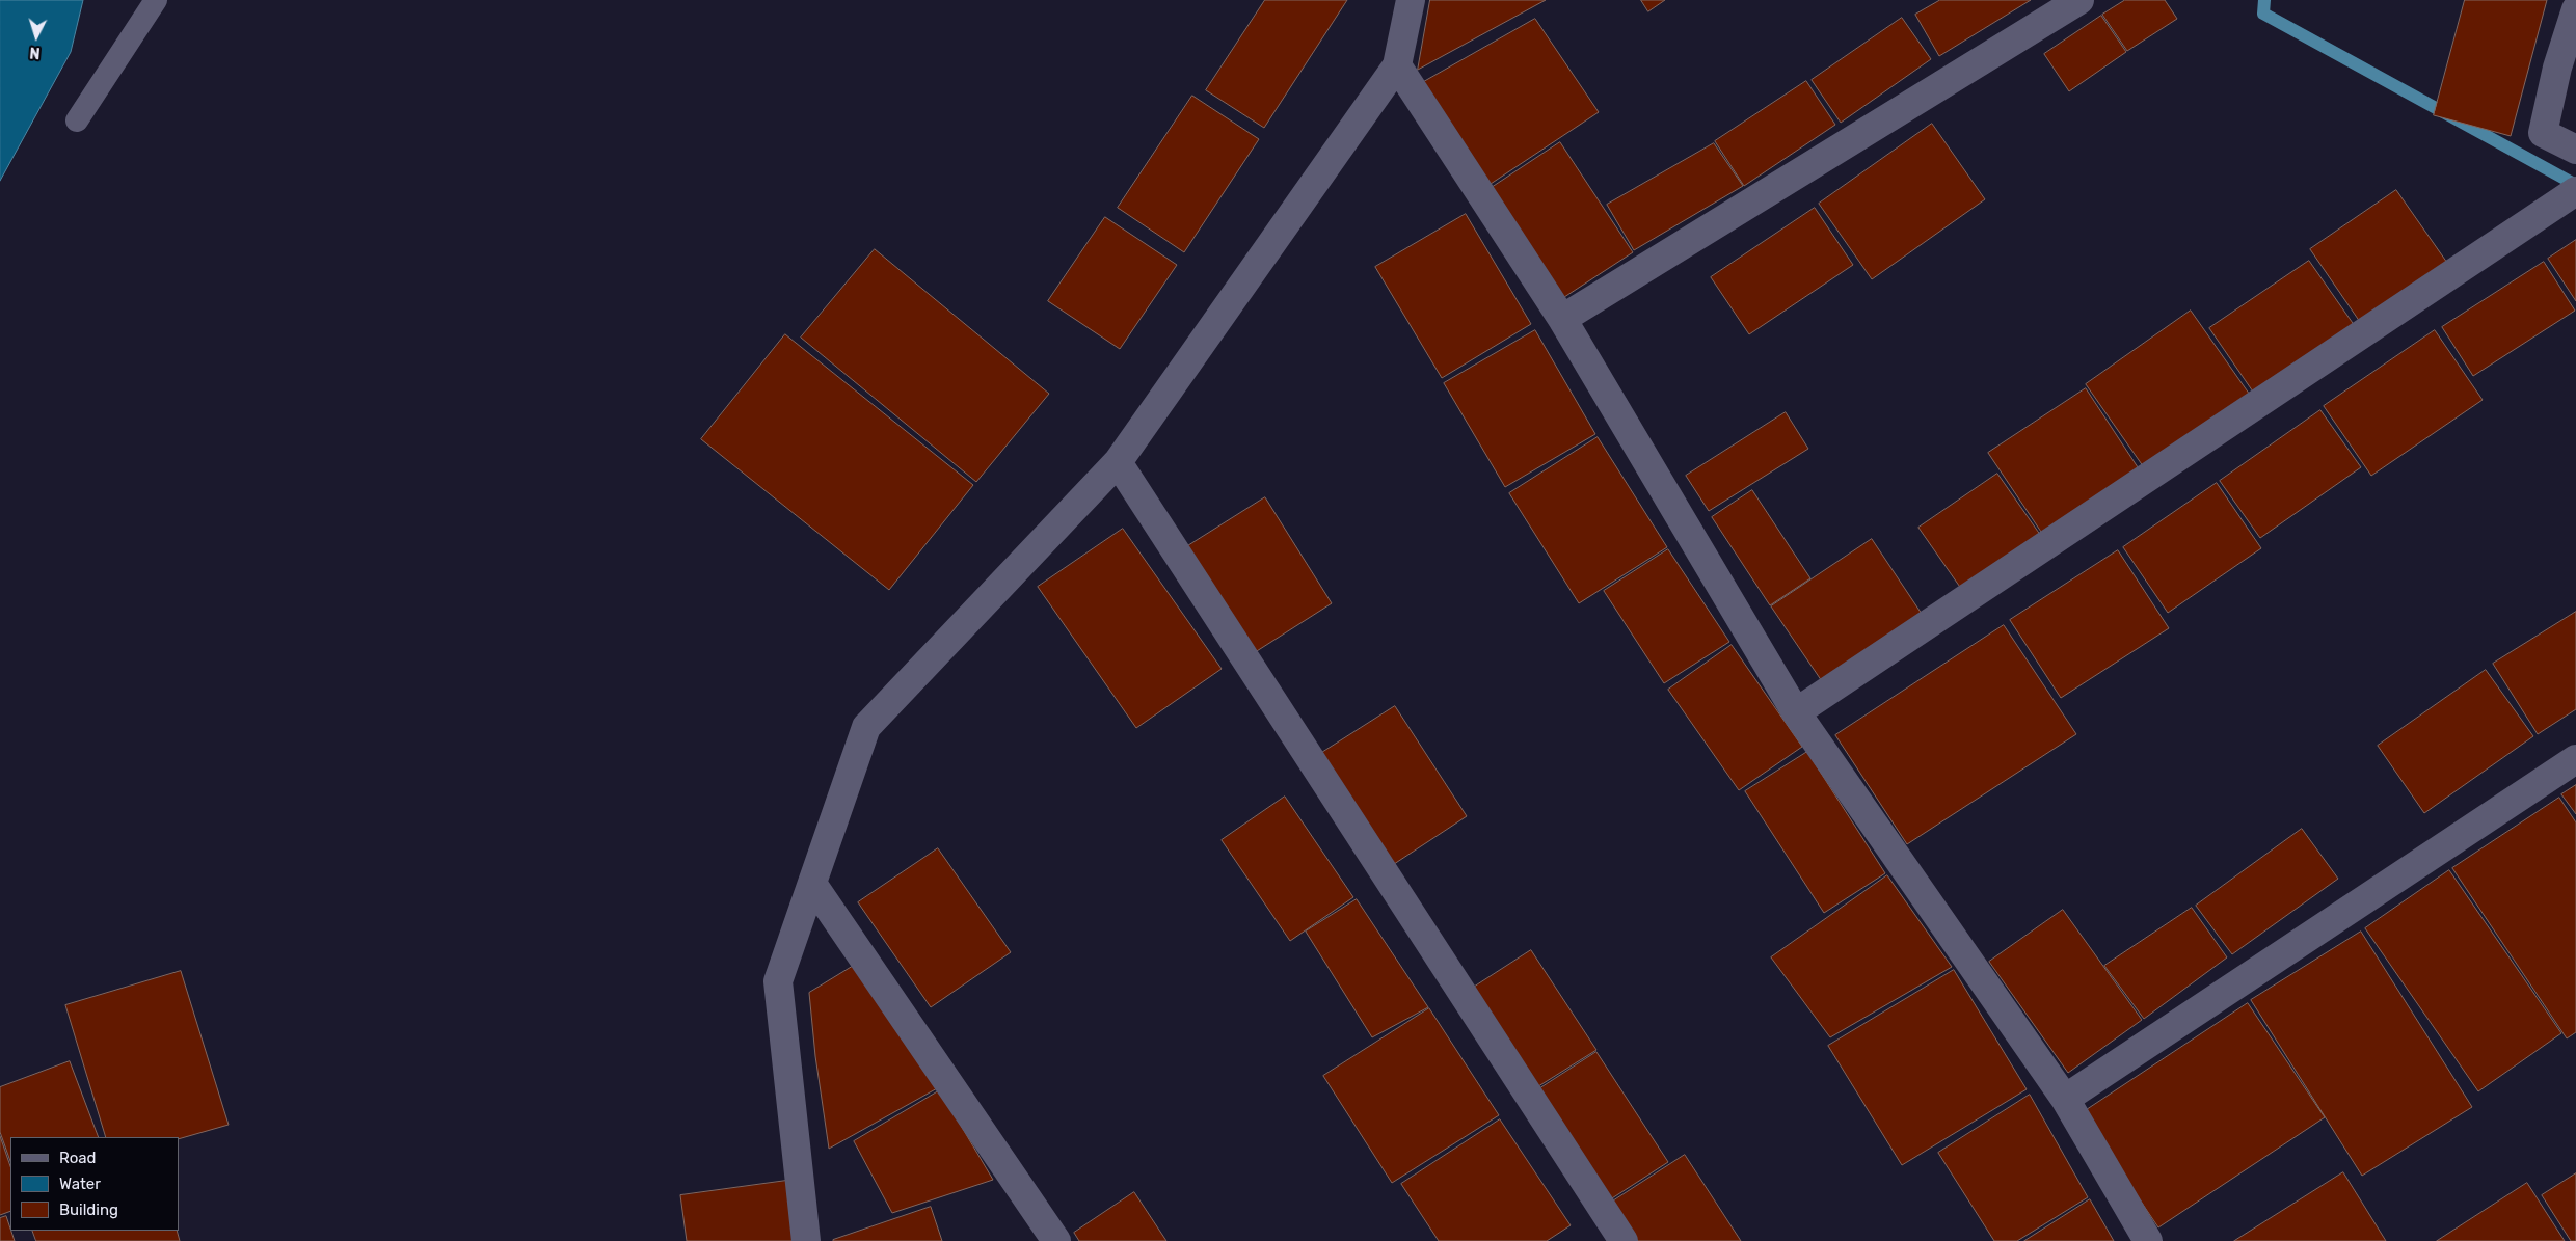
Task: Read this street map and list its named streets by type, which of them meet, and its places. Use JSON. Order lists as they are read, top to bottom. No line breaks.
{"legend":["Road","Water","Building"],"north":"bottom"}
